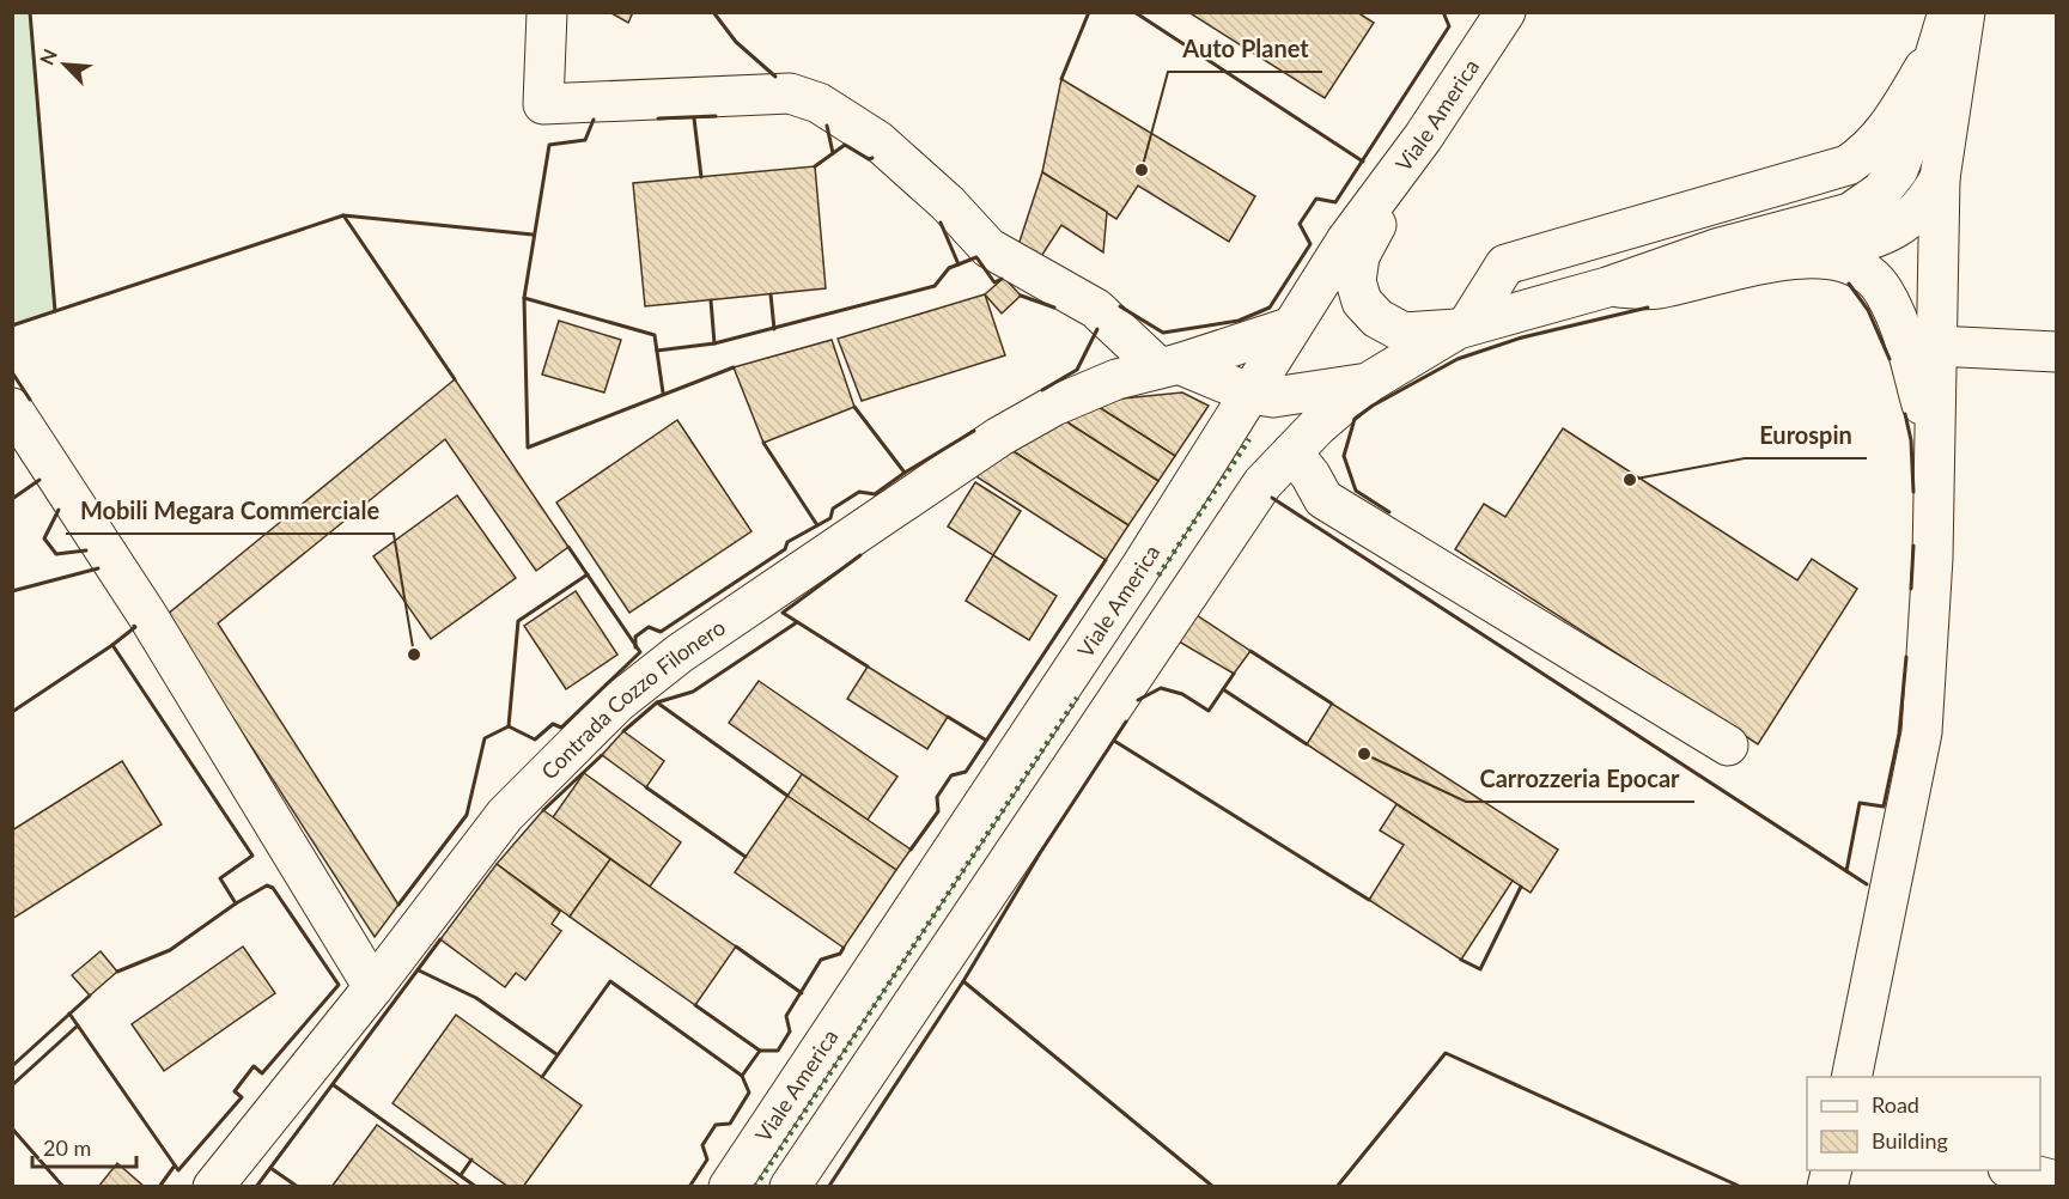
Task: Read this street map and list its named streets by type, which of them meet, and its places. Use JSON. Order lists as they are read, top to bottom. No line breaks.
{"streets":{"street":["Viale America","Contrada Cozzo Filonero"]},"crossings":[["Viale America","Contrada Cozzo Filonero"]],"places":["Auto Planet","Eurospin","Mobili Megara Commerciale","Carrozzeria Epocar"],"legend":["Road","Building"],"scale_bar":"20 m","north":"top left"}
